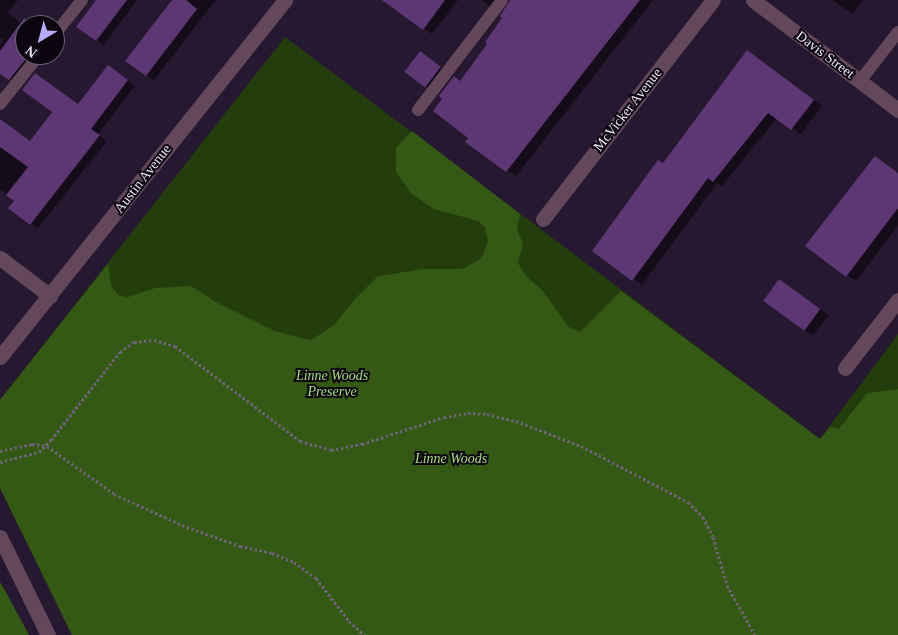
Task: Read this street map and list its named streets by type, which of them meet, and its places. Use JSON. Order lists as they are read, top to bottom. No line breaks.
{"streets":{"street":["Davis Street","McVicker Avenue","Austin Avenue"]},"parks":["Linne Woods Preserve","Linne Woods"],"north":"bottom left"}
